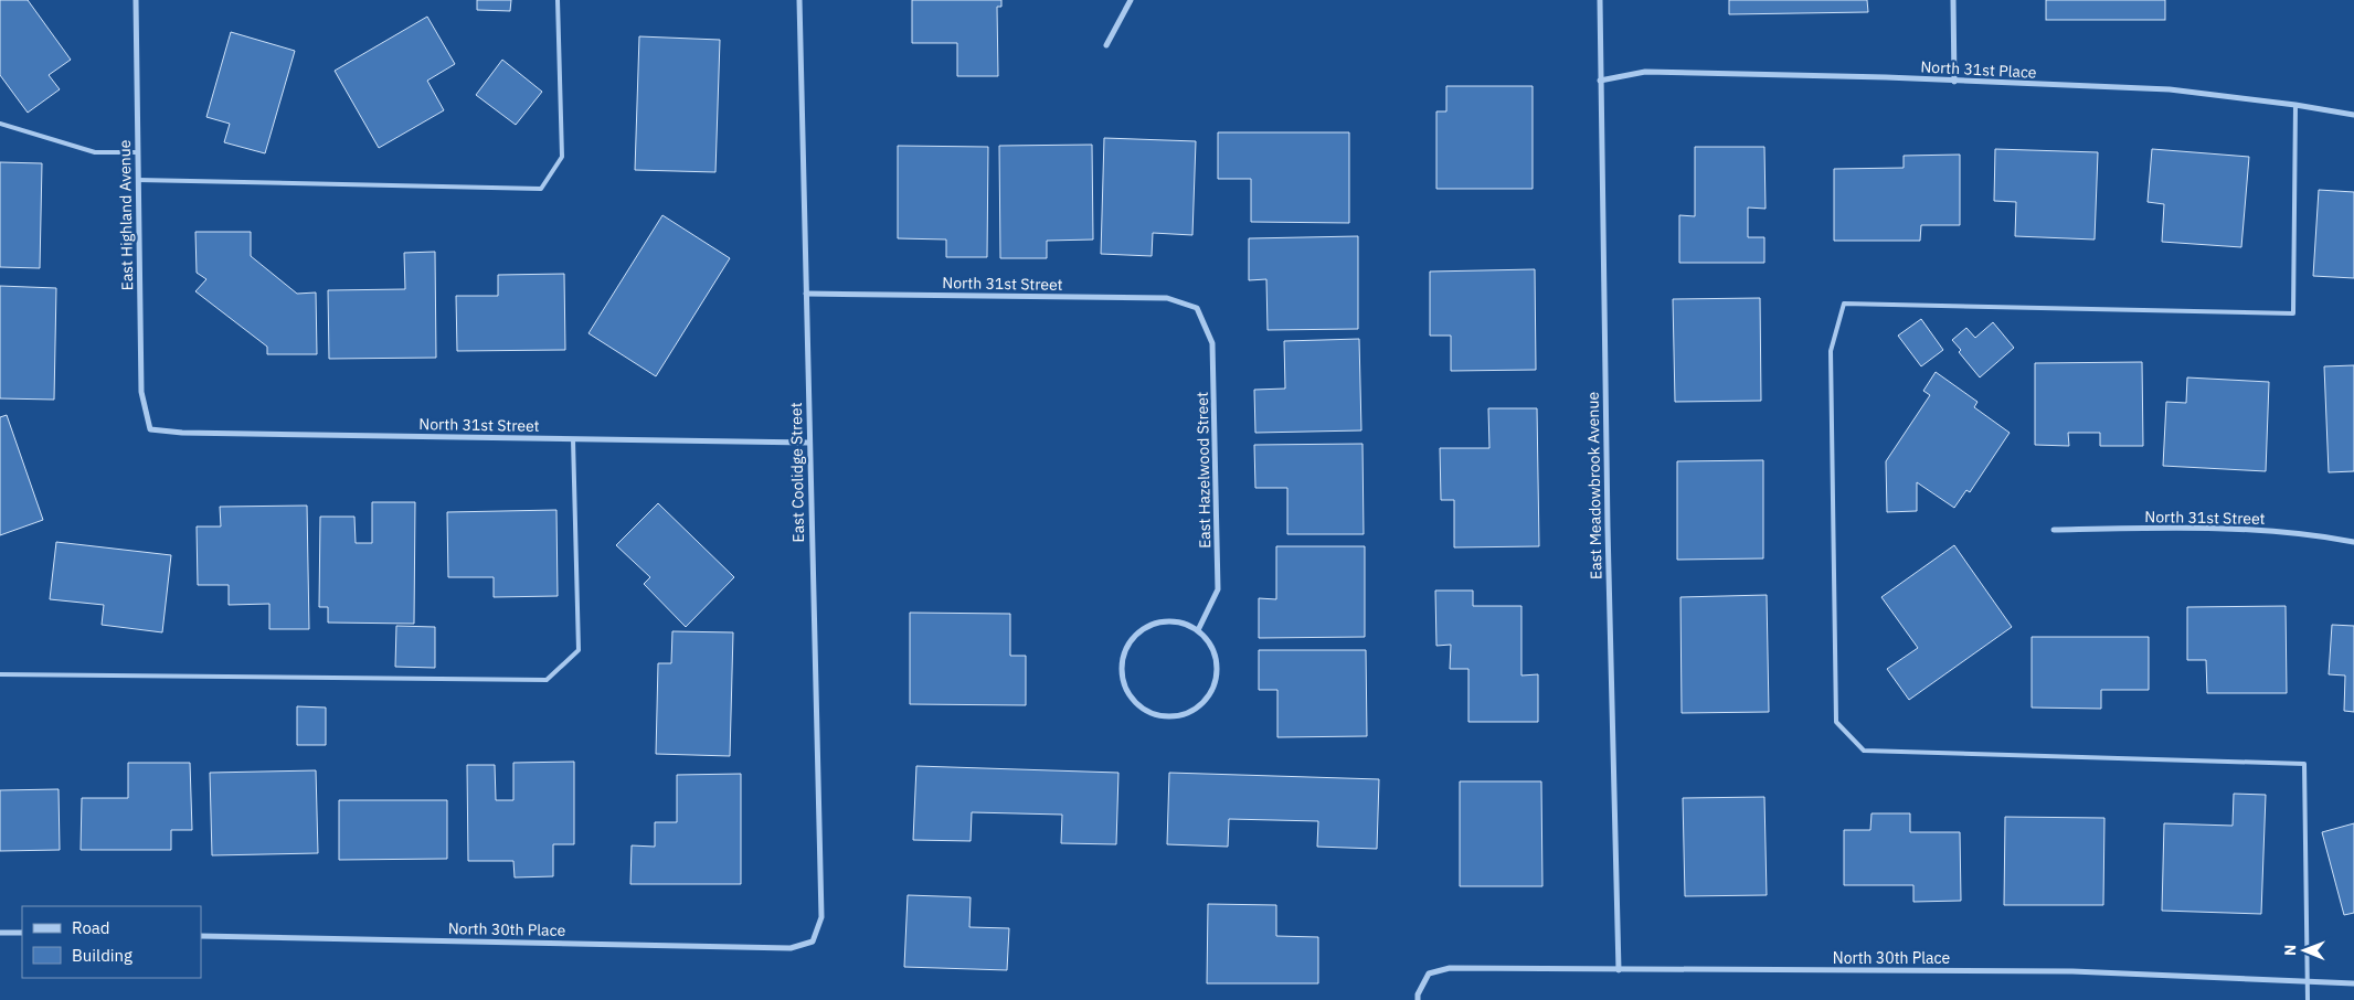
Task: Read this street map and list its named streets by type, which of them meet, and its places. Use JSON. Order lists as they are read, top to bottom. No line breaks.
{"streets":{"street":["North 31st Place","East Highland Avenue","North 31st Street","East Hazelwood Street","East Coolidge Street","East Meadowbrook Avenue","North 30th Place"]},"crossings":[["North 31st Place","East Meadowbrook Avenue"],["East Highland Avenue","North 31st Street"],["North 31st Street","East Hazelwood Street"],["North 31st Street","East Coolidge Street"],["East Coolidge Street","North 30th Place"],["East Meadowbrook Avenue","North 30th Place"]],"legend":["Road","Building"],"north":"left"}
